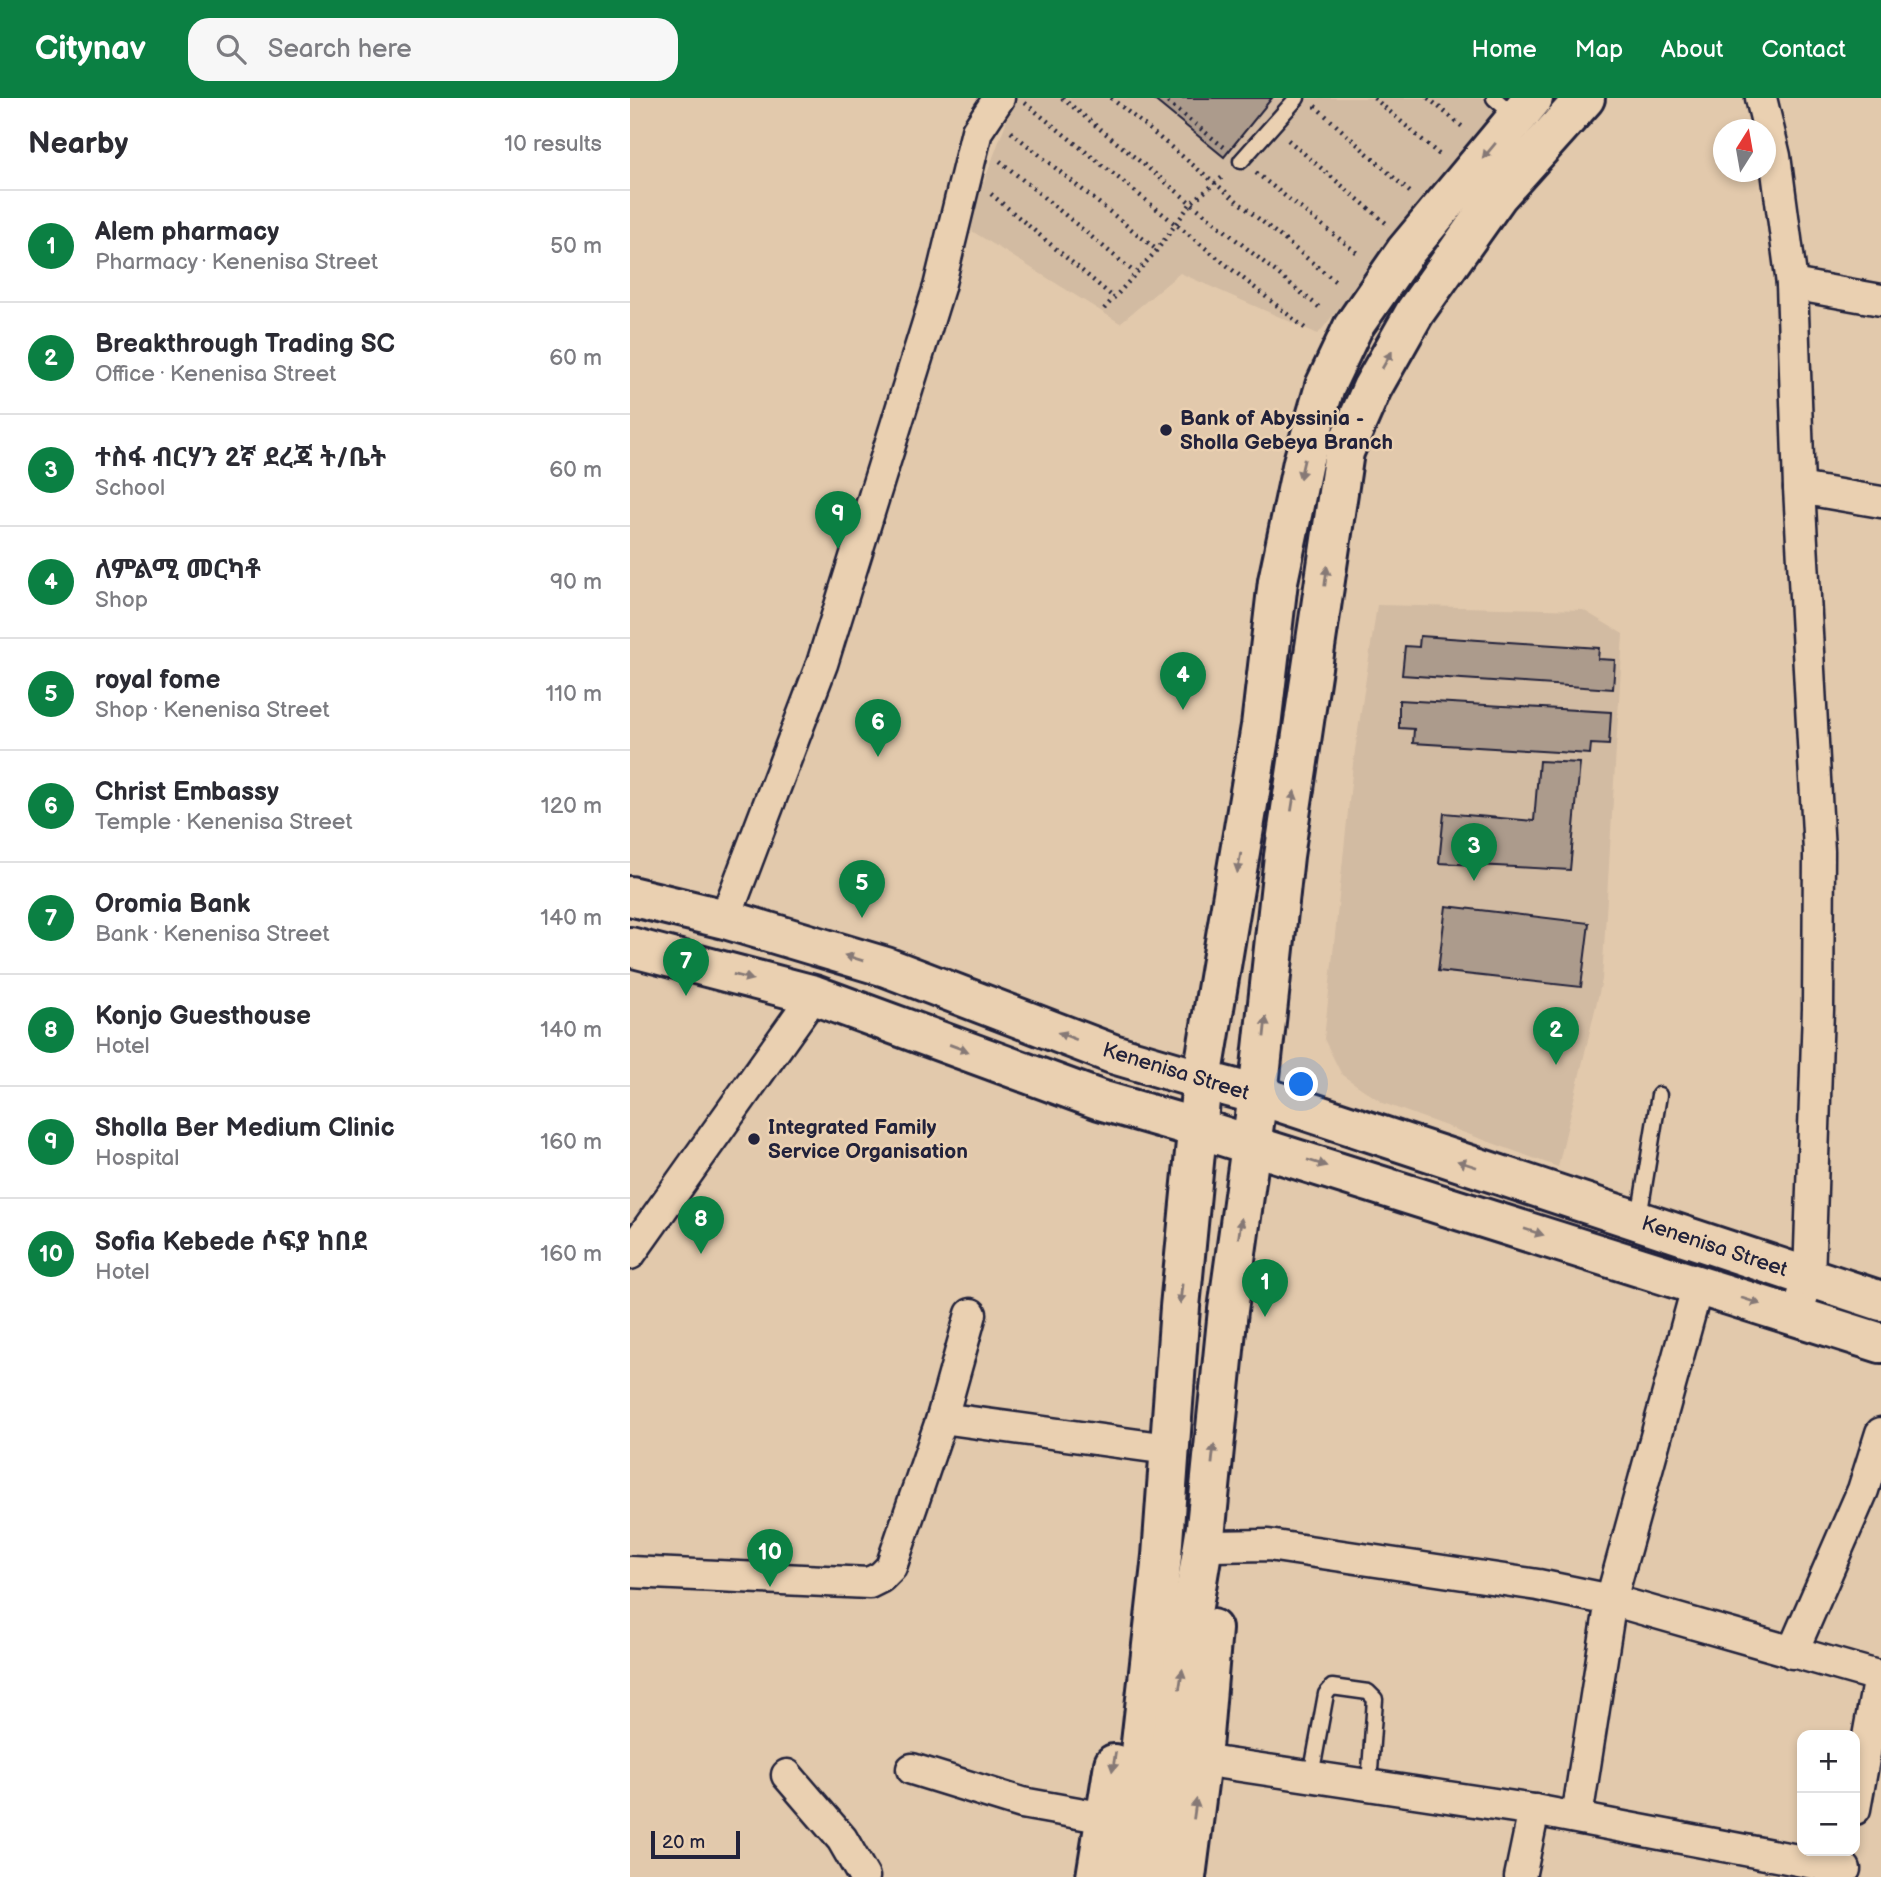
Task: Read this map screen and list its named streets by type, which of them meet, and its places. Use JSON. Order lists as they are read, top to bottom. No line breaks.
{"streets":{"main road":["Kenenisa Street"]},"places":["Bank of Abyssinia - Sholla Gebeya Branch","Integrated Family Service Organisation"],"scale_bar":"20 m","north":"top","page":{"header":"Citynav","search":"Search here","nav":["Home","Map","About","Contact"],"heading":["Nearby","10 results"],"list":[{"mark":"1","name":"Alem pharmacy","note":"Pharmacy · Kenenisa Street","value":"50 m"},{"mark":"2","name":"Breakthrough Trading SC","note":"Office · Kenenisa Street","value":"60 m"},{"mark":"3","name":"ተስፋ ብርሃን 2ኛ ደረጃ ት/ቤት","note":"School","value":"60 m"},{"mark":"4","name":"ለምልሚ መርካቶ","note":"Shop","value":"90 m"},{"mark":"5","name":"royal fome","note":"Shop · Kenenisa Street","value":"110 m"},{"mark":"6","name":"Christ Embassy","note":"Temple · Kenenisa Street","value":"120 m"},{"mark":"7","name":"Oromia Bank","note":"Bank · Kenenisa Street","value":"140 m"},{"mark":"8","name":"Konjo Guesthouse","note":"Hotel","value":"140 m"},{"mark":"9","name":"Sholla Ber Medium Clinic","note":"Hospital","value":"160 m"},{"mark":"10","name":"Sofia Kebede ሶፍያ ከበደ","note":"Hotel","value":"160 m"}],"pins":["9","4","6","3","5","7","2","8","1","10"],"map_buttons":["+","−"],"scale":"20 m"}}
